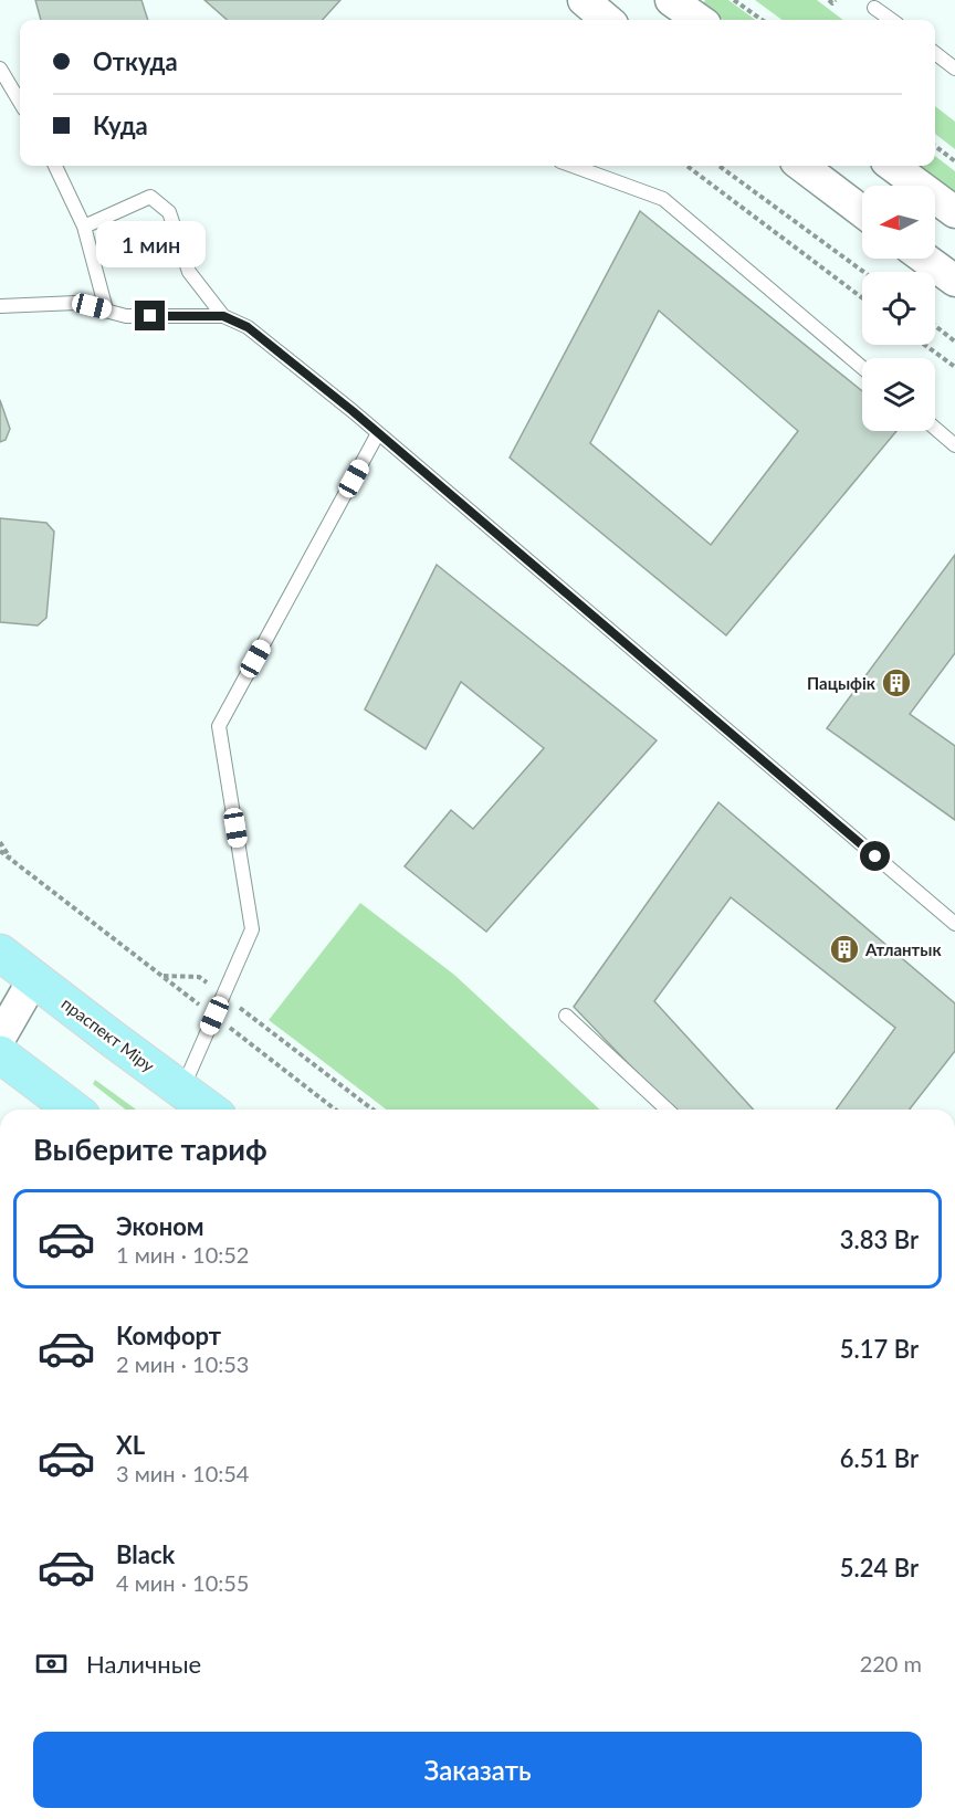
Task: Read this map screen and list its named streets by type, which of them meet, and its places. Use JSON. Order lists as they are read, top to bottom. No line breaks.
{"streets":{"main road":["праспект Міру"]},"places":{"building":["Пацыфік","Атлантык"]},"north":"left","page":{"banner":["Откуда","Куда"],"bubble":"1 мин","heading":"Выберите тариф","list":[{"name":"Эконом","note":"1 мин · 10:52","value":"3.83 Br"},{"name":"Комфорт","note":"2 мин · 10:53","value":"5.17 Br"},{"name":"XL","note":"3 мин · 10:54","value":"6.51 Br"},{"name":"Black","note":"4 мин · 10:55","value":"5.24 Br"}],"pay":["Наличные","220 m"],"buttons":"Заказать"}}
